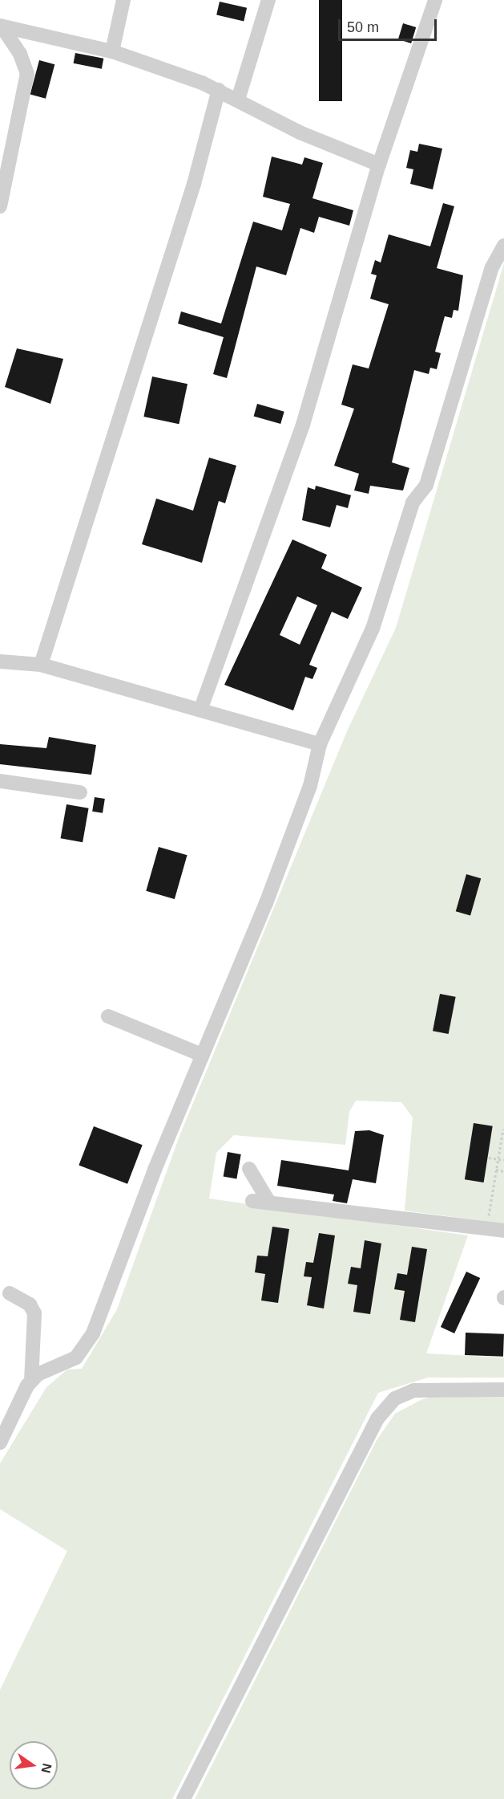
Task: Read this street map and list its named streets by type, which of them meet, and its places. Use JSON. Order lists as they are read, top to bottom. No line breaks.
{"scale_bar":"50 m","north":"right"}
